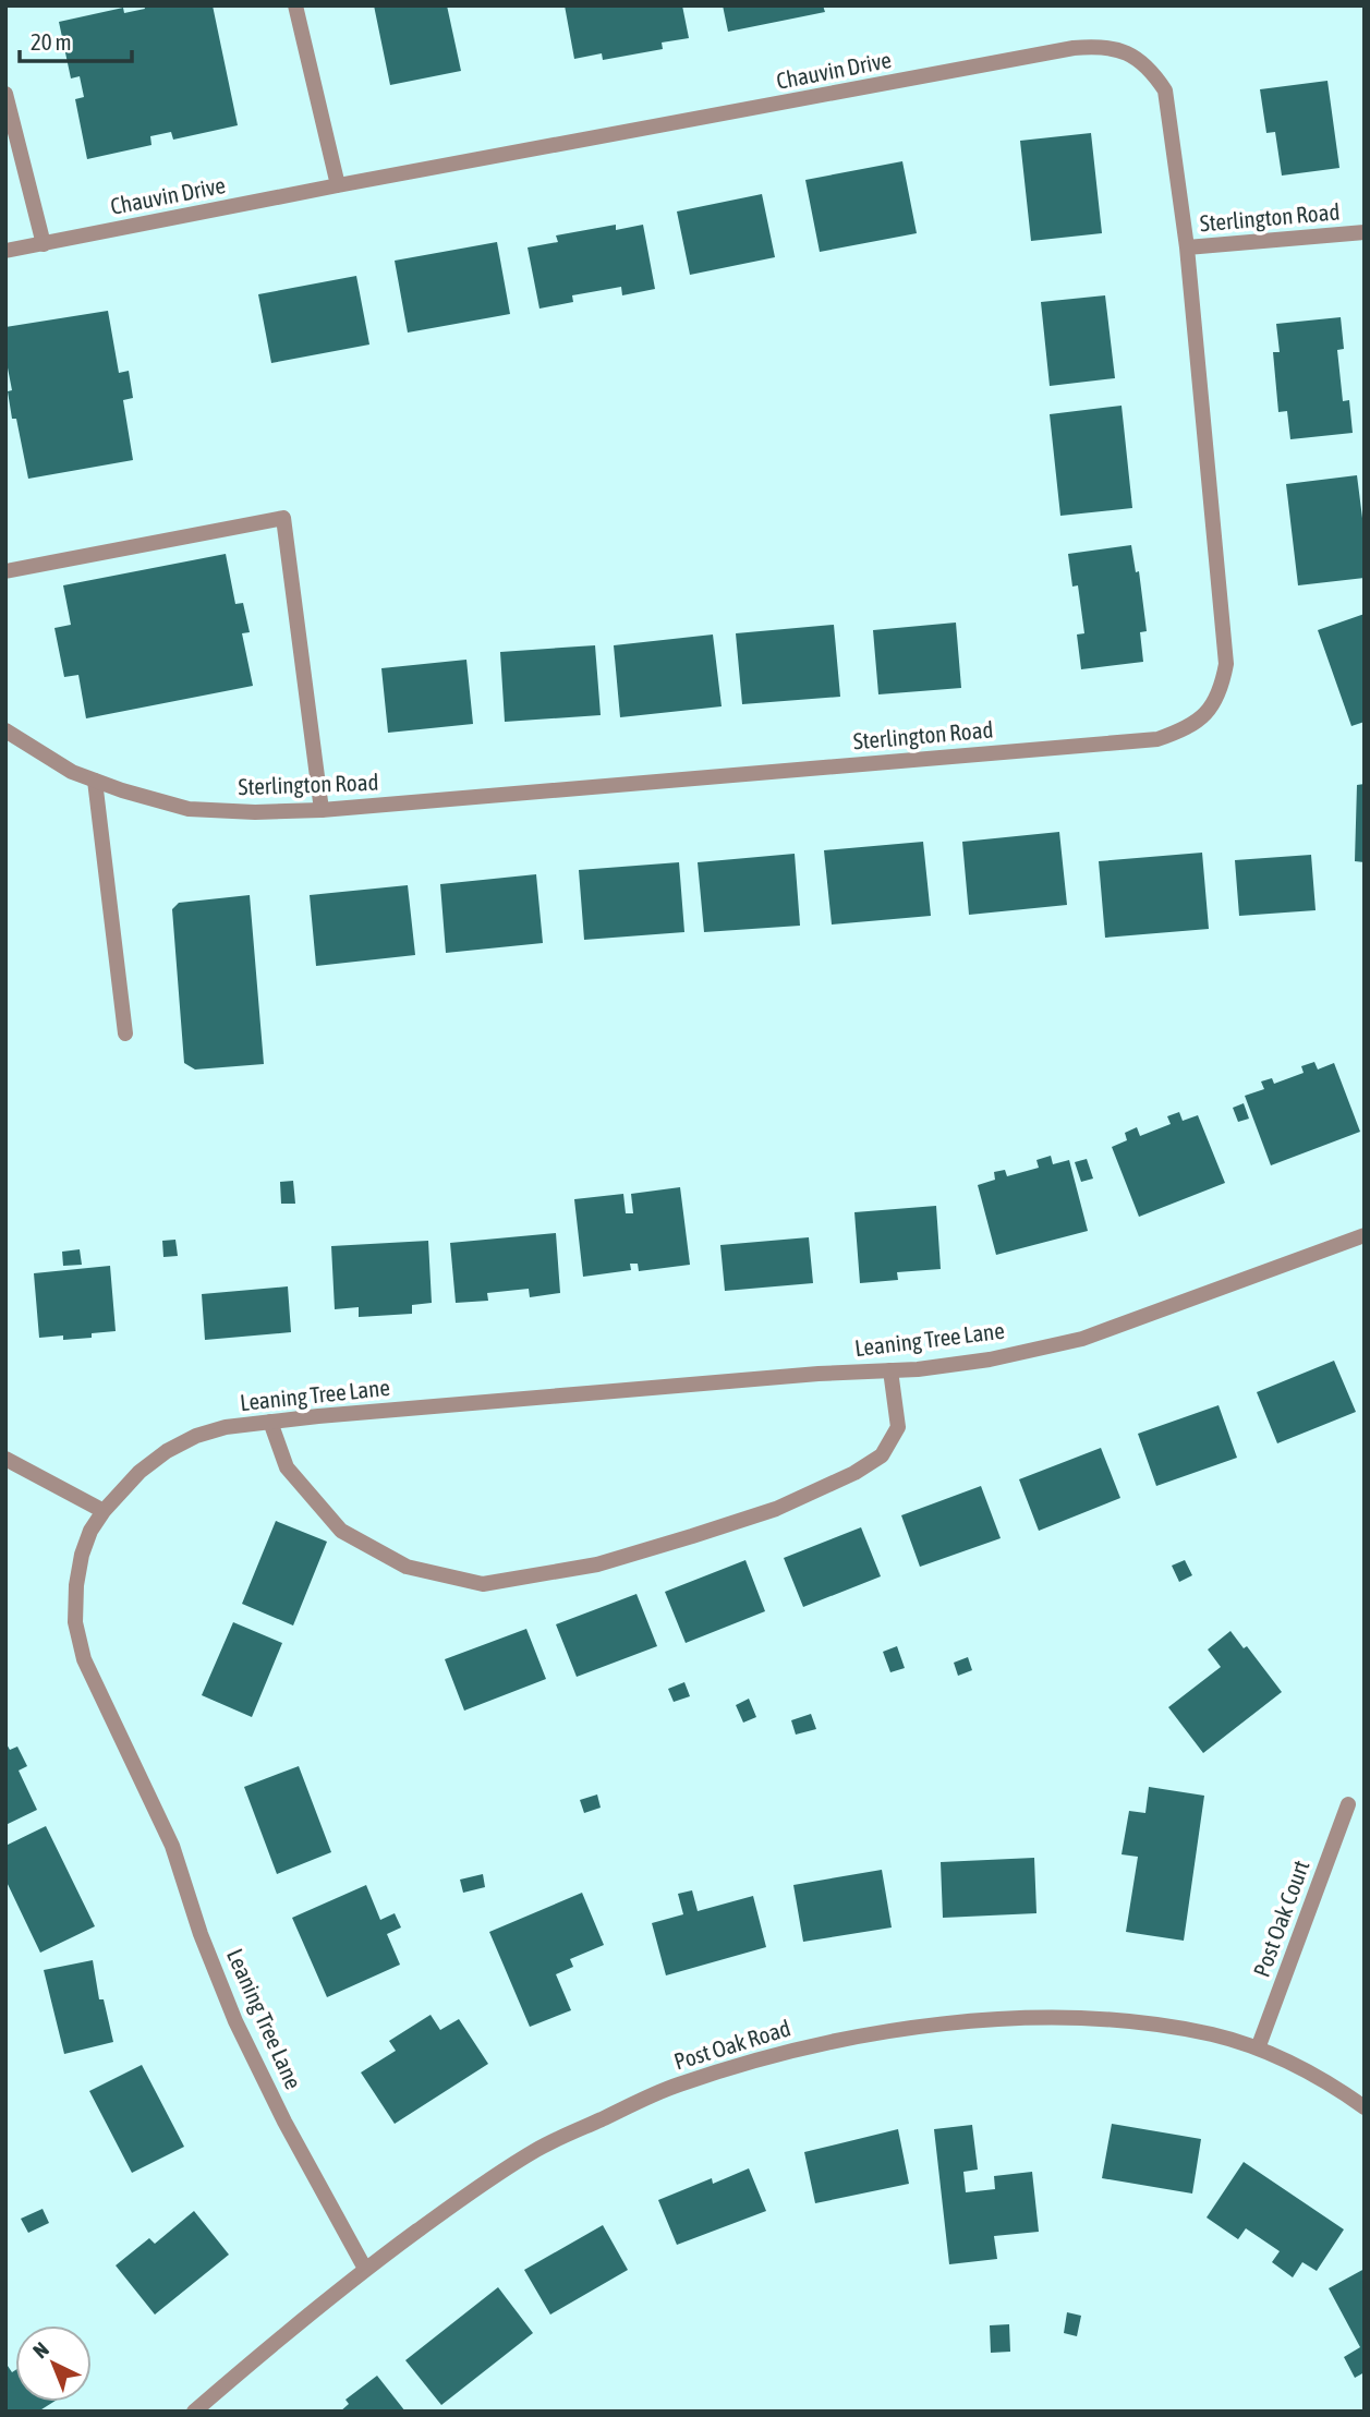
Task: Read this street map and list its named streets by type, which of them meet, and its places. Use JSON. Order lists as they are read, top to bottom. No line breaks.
{"streets":{"street":["Chauvin Drive","Sterlington Road","Leaning Tree Lane","Post Oak Court","Post Oak Road"]},"crossings":[["Chauvin Drive","Sterlington Road"],["Leaning Tree Lane","Post Oak Road"],["Post Oak Court","Post Oak Road"]],"scale_bar":"20 m","north":"top left"}
